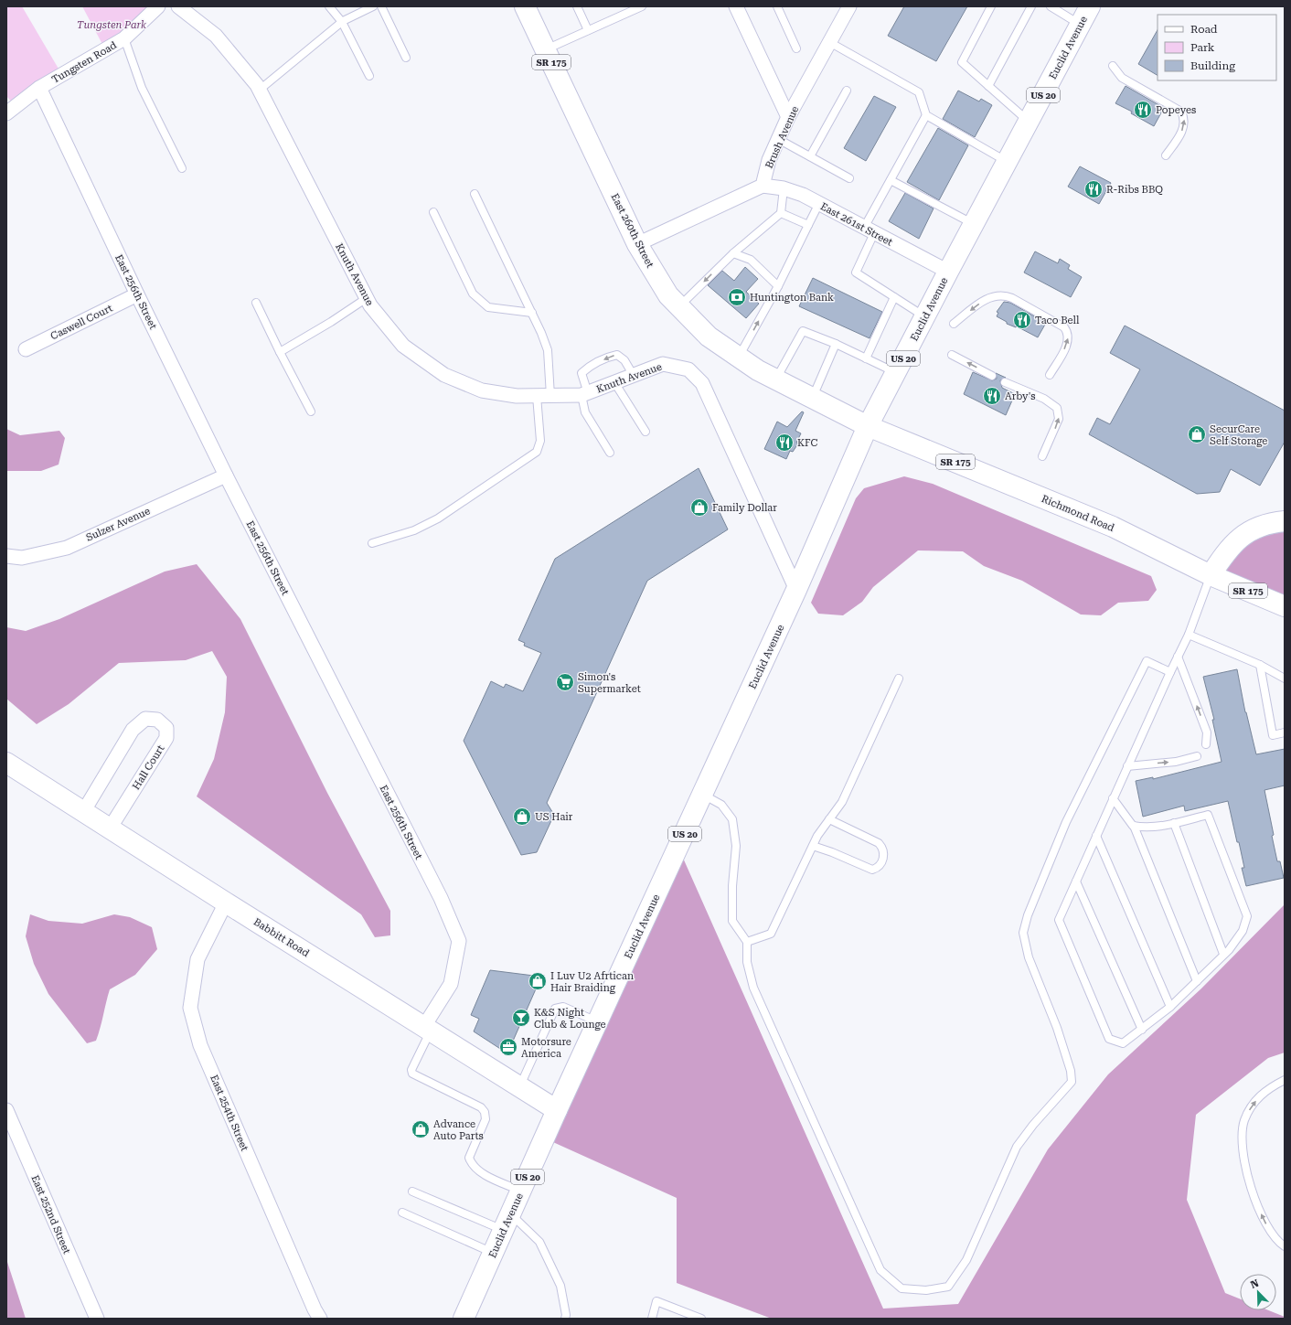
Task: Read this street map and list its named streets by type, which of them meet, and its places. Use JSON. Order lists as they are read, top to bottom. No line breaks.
{"streets":{"main road":["Euclid Avenue","SR 175","US 20","East 260th Street","Richmond Road","Babbitt Road"],"street":["Tungsten Road","Brush Avenue","East 261st Street","Knuth Avenue","East 256th Street","Caswell Court","Sulzer Avenue","Hall Court","East 254th Street","East 252nd Street"]},"crossings":[["Euclid Avenue","East 261st Street"],["Euclid Avenue","East 260th Street"],["Euclid Avenue","Knuth Avenue"],["Euclid Avenue","Richmond Road"],["Euclid Avenue","Babbitt Road"],["Tungsten Road","East 256th Street"],["Brush Avenue","East 261st Street"],["East 260th Street","Richmond Road"],["East 256th Street","Caswell Court"],["East 256th Street","Sulzer Avenue"],["East 256th Street","Babbitt Road"],["Hall Court","Babbitt Road"],["Babbitt Road","East 254th Street"]],"parks":["Tungsten Park"],"places":{"restaurant":["Popeyes","R-Ribs BBQ","Taco Bell","Arby's","KFC"],"bank":["Huntington Bank"],"shop":["SecurCare Self Storage","Family Dollar","US Hair","I Luv U2 Afrtican Hair Braiding","Advance Auto Parts"],"supermarket":["Simon's Supermarket"],"bar":["K&S Night Club & Lounge"],"office":["Motorsure America"]},"legend":["Road","Park","Building"],"north":"top left"}
